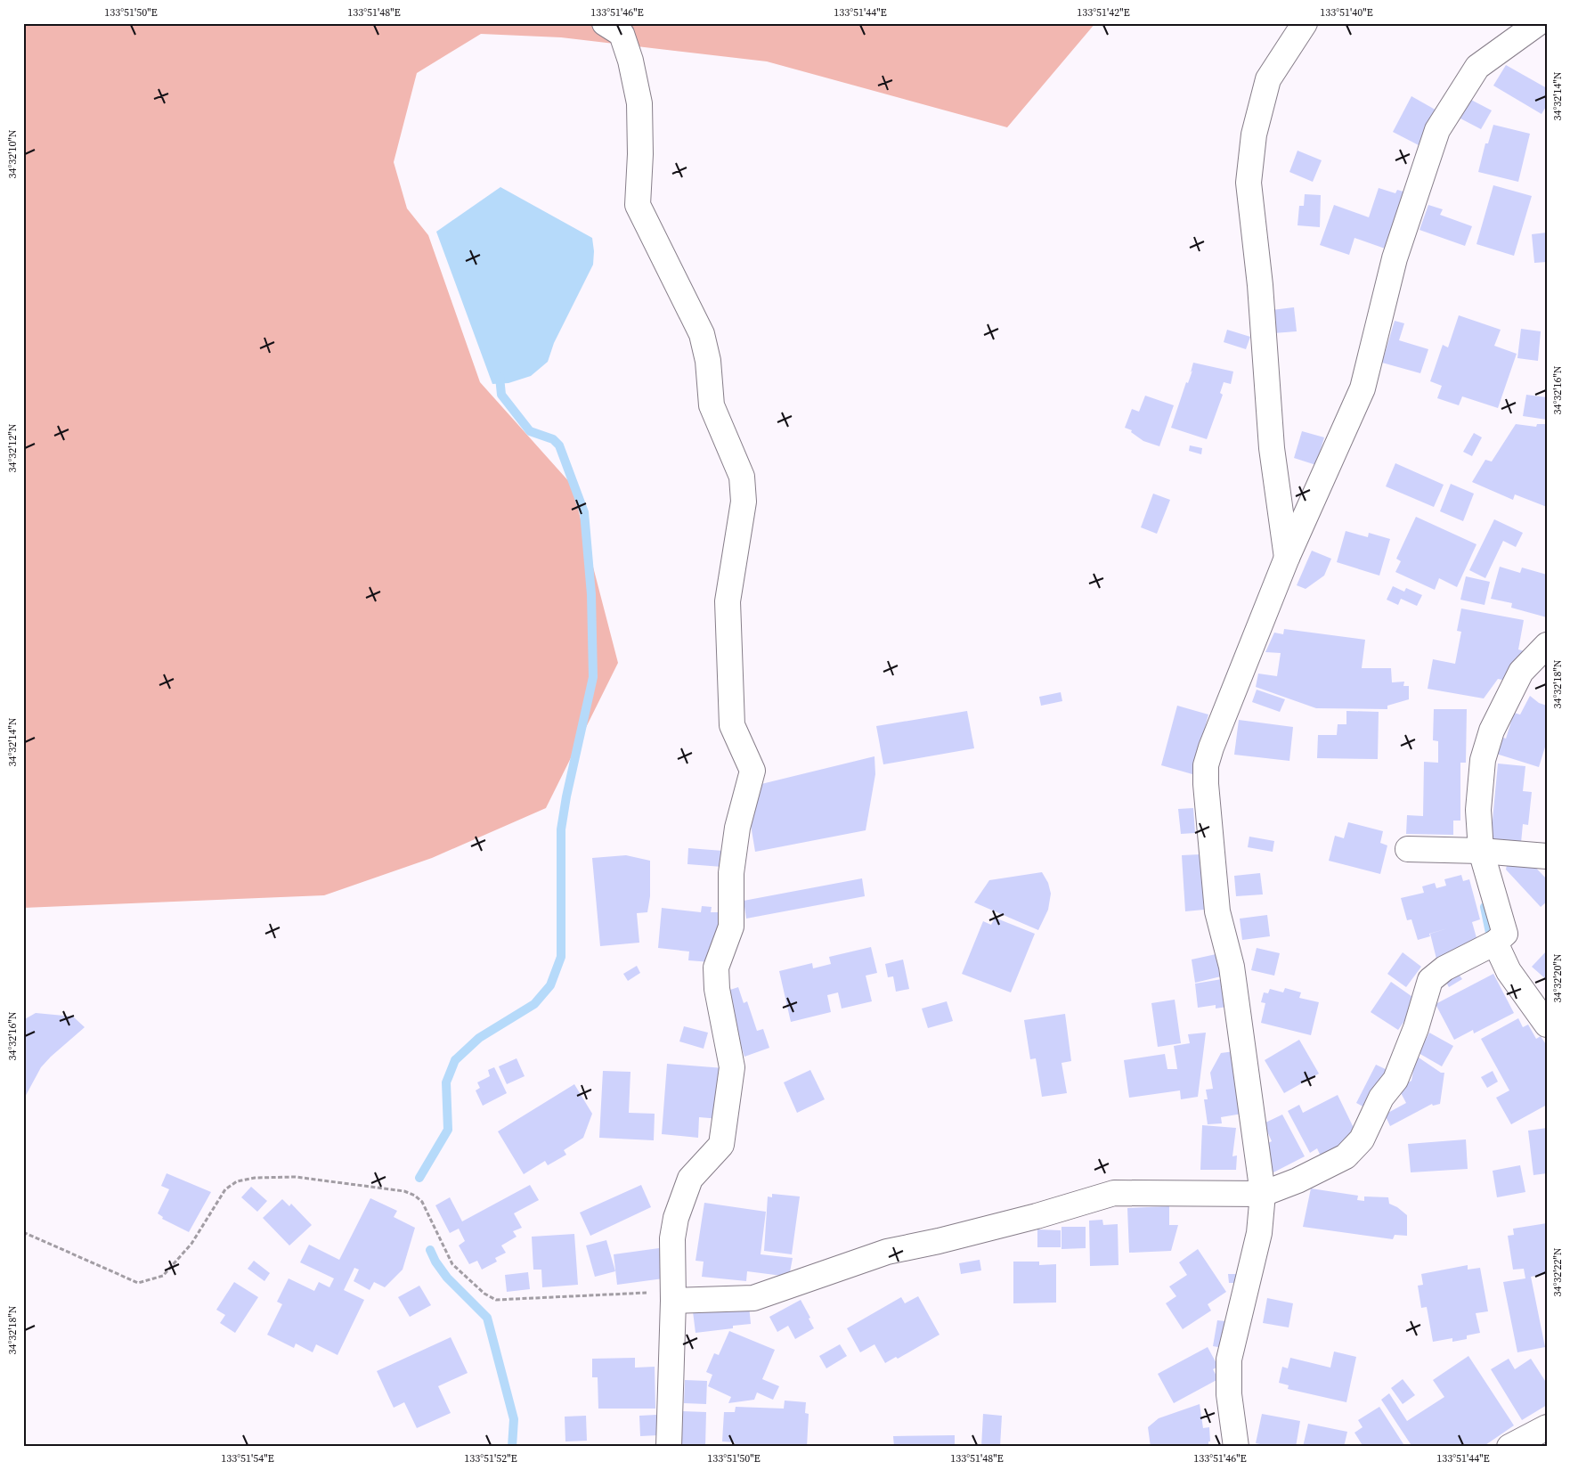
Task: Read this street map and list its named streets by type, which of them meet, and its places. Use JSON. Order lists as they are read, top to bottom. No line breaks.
{"coordinates":["133°51'50\"E","133°51'48\"E","133°51'46\"E","133°51'44\"E","133°51'42\"E","133°51'40\"E","34°32'14\"N","34°32'10\"N","34°32'16\"N","34°32'12\"N","34°32'18\"N","34°32'20\"N","34°32'22\"N","133°51'54\"E","133°51'52\"E"]}
